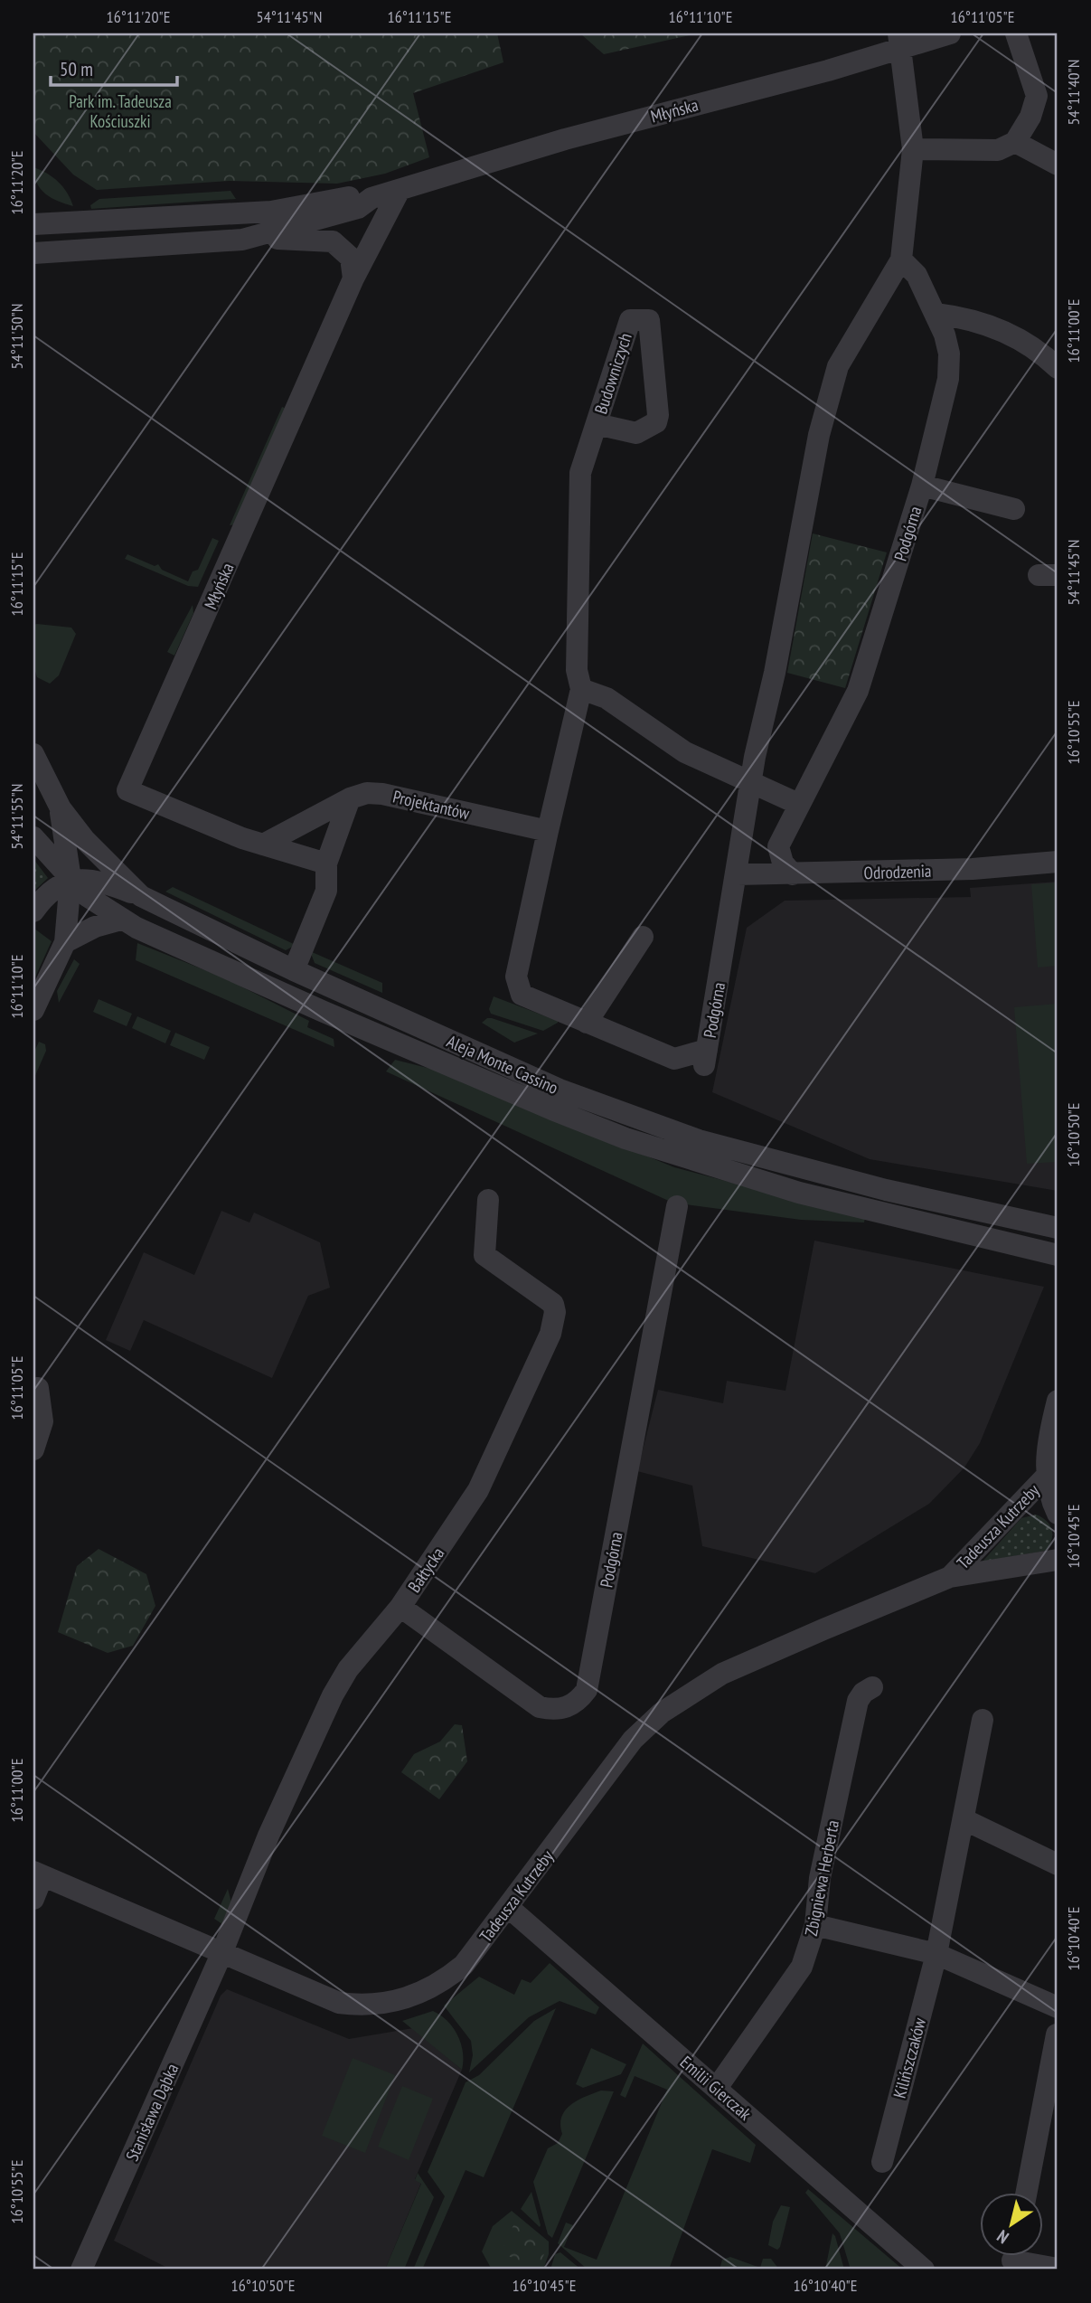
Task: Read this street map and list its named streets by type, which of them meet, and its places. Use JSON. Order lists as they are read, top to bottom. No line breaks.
{"streets":{"street":["Młyńska","Budowniczych","Podgórna","Projektantów","Odrodzenia","Aleja Monte Cassino","Tadeusza Kutrzeby","Bałtycka","Zbigniewa Herberta","Kilińszczaków","Emilii Gierczak","Stanisława Dąbka"]},"crossings":[["Młyńska","Podgórna"],["Młyńska","Projektantów"],["Podgórna","Projektantów"],["Podgórna","Odrodzenia"],["Podgórna","Bałtycka"],["Tadeusza Kutrzeby","Bałtycka"],["Tadeusza Kutrzeby","Emilii Gierczak"],["Tadeusza Kutrzeby","Stanisława Dąbka"],["Bałtycka","Stanisława Dąbka"],["Zbigniewa Herberta","Emilii Gierczak"]],"parks":["Park im. Tadeusza Kościuszki"],"scale_bar":"50 m","north":"bottom left","coordinates":["16°11'20\"E","54°11'45\"N","16°11'15\"E","16°11'10\"E","16°11'05\"E","54°11'40\"N","16°11'00\"E","54°11'50\"N","16°10'55\"E","54°11'55\"N","16°10'50\"E","16°10'45\"E","16°10'40\"E"]}
